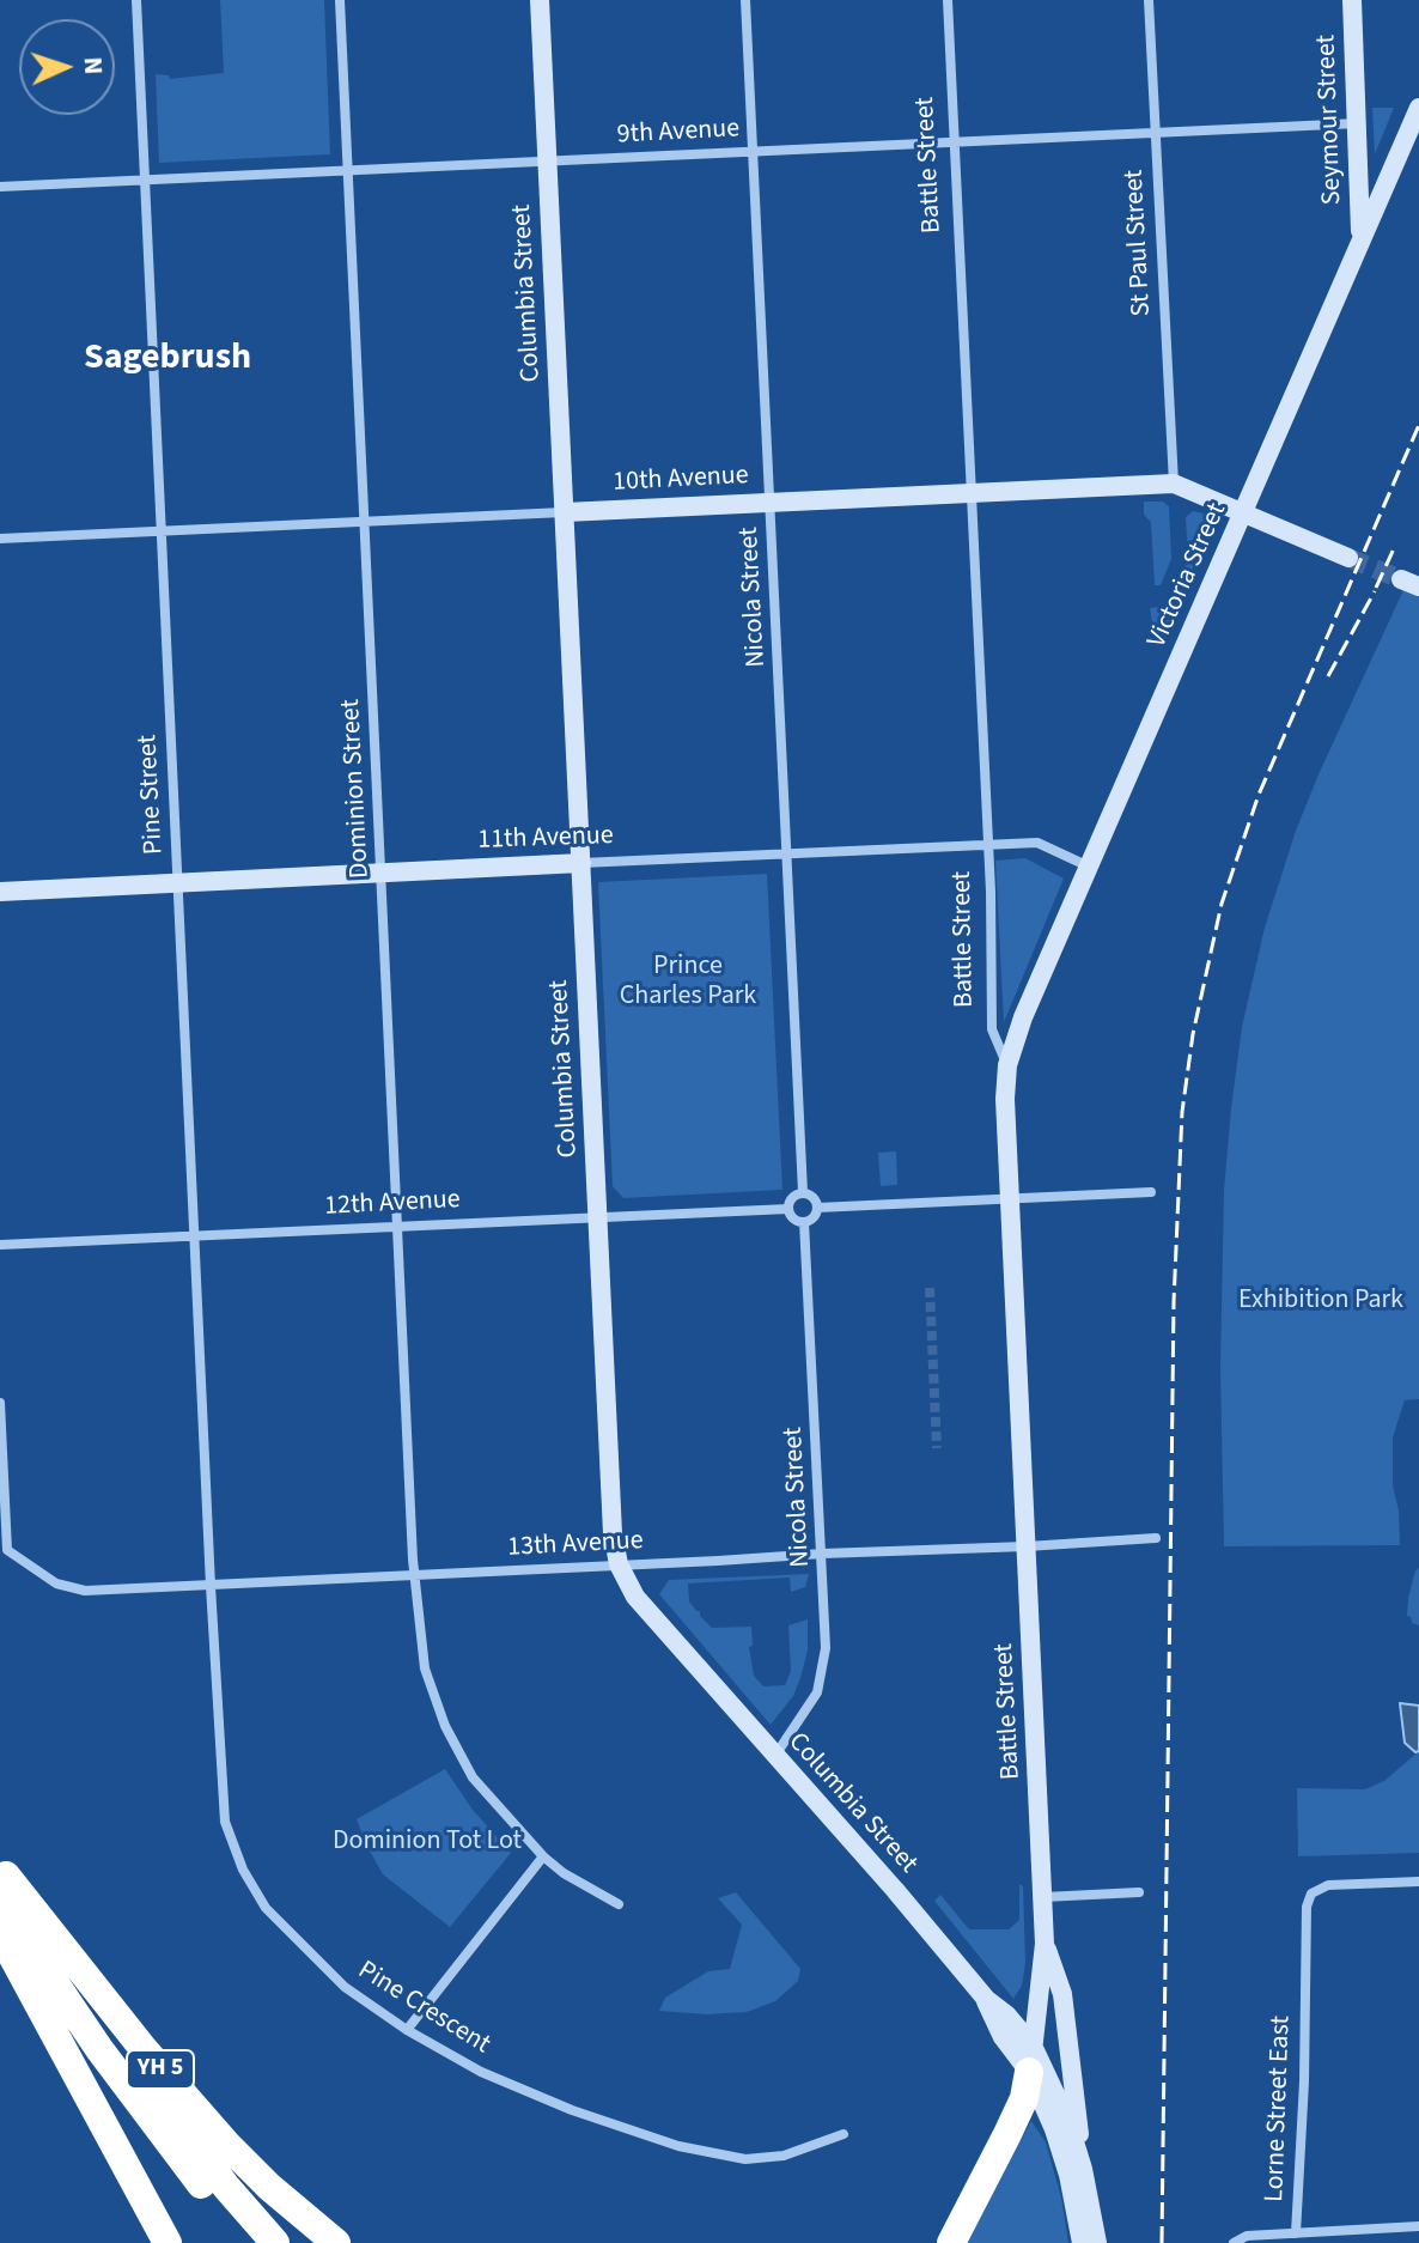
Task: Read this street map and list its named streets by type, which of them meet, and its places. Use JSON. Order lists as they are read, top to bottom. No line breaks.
{"streets":{"highway":["YH 5"],"main road":["Seymour Street","Battle Street","Columbia Street","10th Avenue","Victoria Street","11th Avenue"],"street":["9th Avenue","St Paul Street","Nicola Street","Dominion Street","Pine Street","12th Avenue","13th Avenue","Pine Crescent","Lorne Street East"]},"crossings":[["Seymour Street","9th Avenue"],["Seymour Street","Victoria Street"],["9th Avenue","Battle Street"],["9th Avenue","St Paul Street"],["9th Avenue","Columbia Street"],["9th Avenue","Nicola Street"],["9th Avenue","Dominion Street"],["9th Avenue","Pine Street"],["Battle Street","Columbia Street"],["Battle Street","10th Avenue"],["Battle Street","Victoria Street"],["Battle Street","11th Avenue"],["Battle Street","13th Avenue"],["St Paul Street","10th Avenue"],["Columbia Street","10th Avenue"],["Columbia Street","Nicola Street"],["Columbia Street","11th Avenue"],["Columbia Street","12th Avenue"],["Columbia Street","13th Avenue"],["10th Avenue","Victoria Street"],["10th Avenue","Nicola Street"],["10th Avenue","Dominion Street"],["10th Avenue","Pine Street"],["Victoria Street","11th Avenue"],["Nicola Street","11th Avenue"],["Nicola Street","12th Avenue"],["Nicola Street","13th Avenue"],["Dominion Street","11th Avenue"],["Dominion Street","12th Avenue"],["Dominion Street","13th Avenue"],["Pine Street","11th Avenue"],["Pine Street","12th Avenue"],["Pine Street","13th Avenue"],["Pine Street","Pine Crescent"],["13th Avenue","Pine Crescent"]],"districts":["Sagebrush"],"parks":["Prince Charles Park","Exhibition Park","Dominion Tot Lot"],"north":"right"}
